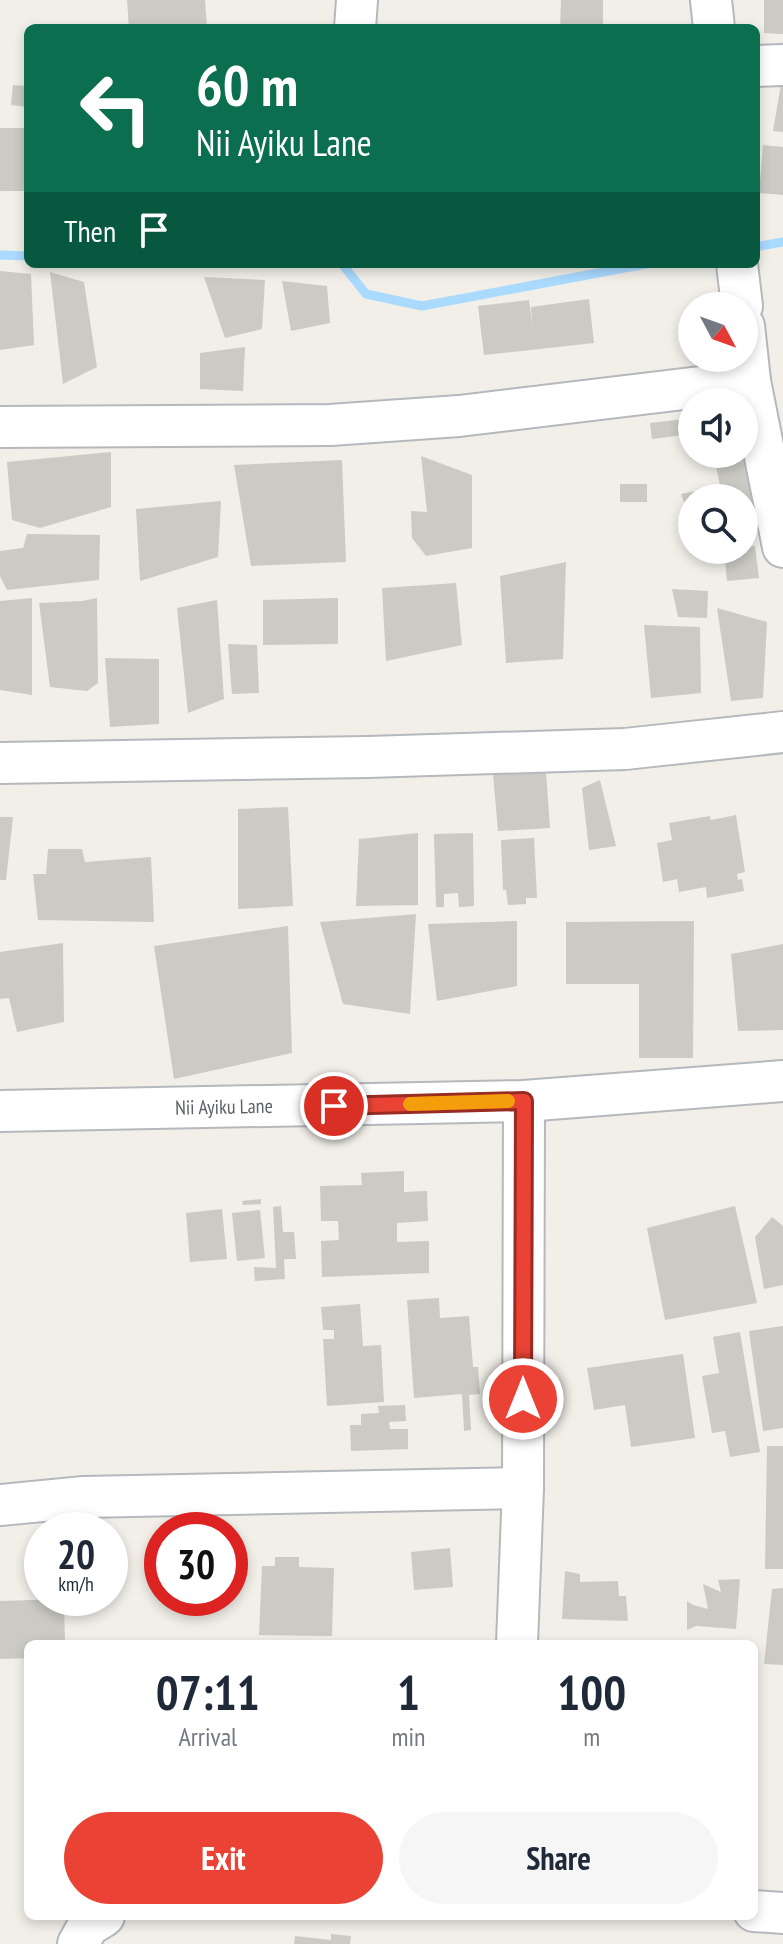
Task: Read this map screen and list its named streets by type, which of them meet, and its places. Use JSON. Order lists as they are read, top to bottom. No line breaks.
{"streets":{"street":["Nii Ayiku Lane"]},"north":"bottom right","page":{"turn":["60 m","Nii Ayiku Lane"],"then":"Then","speed":"20 km/h","limit":"30","eta":["07:11","Arrival","1","min","100","m"],"buttons":["Exit","Share"]}}
